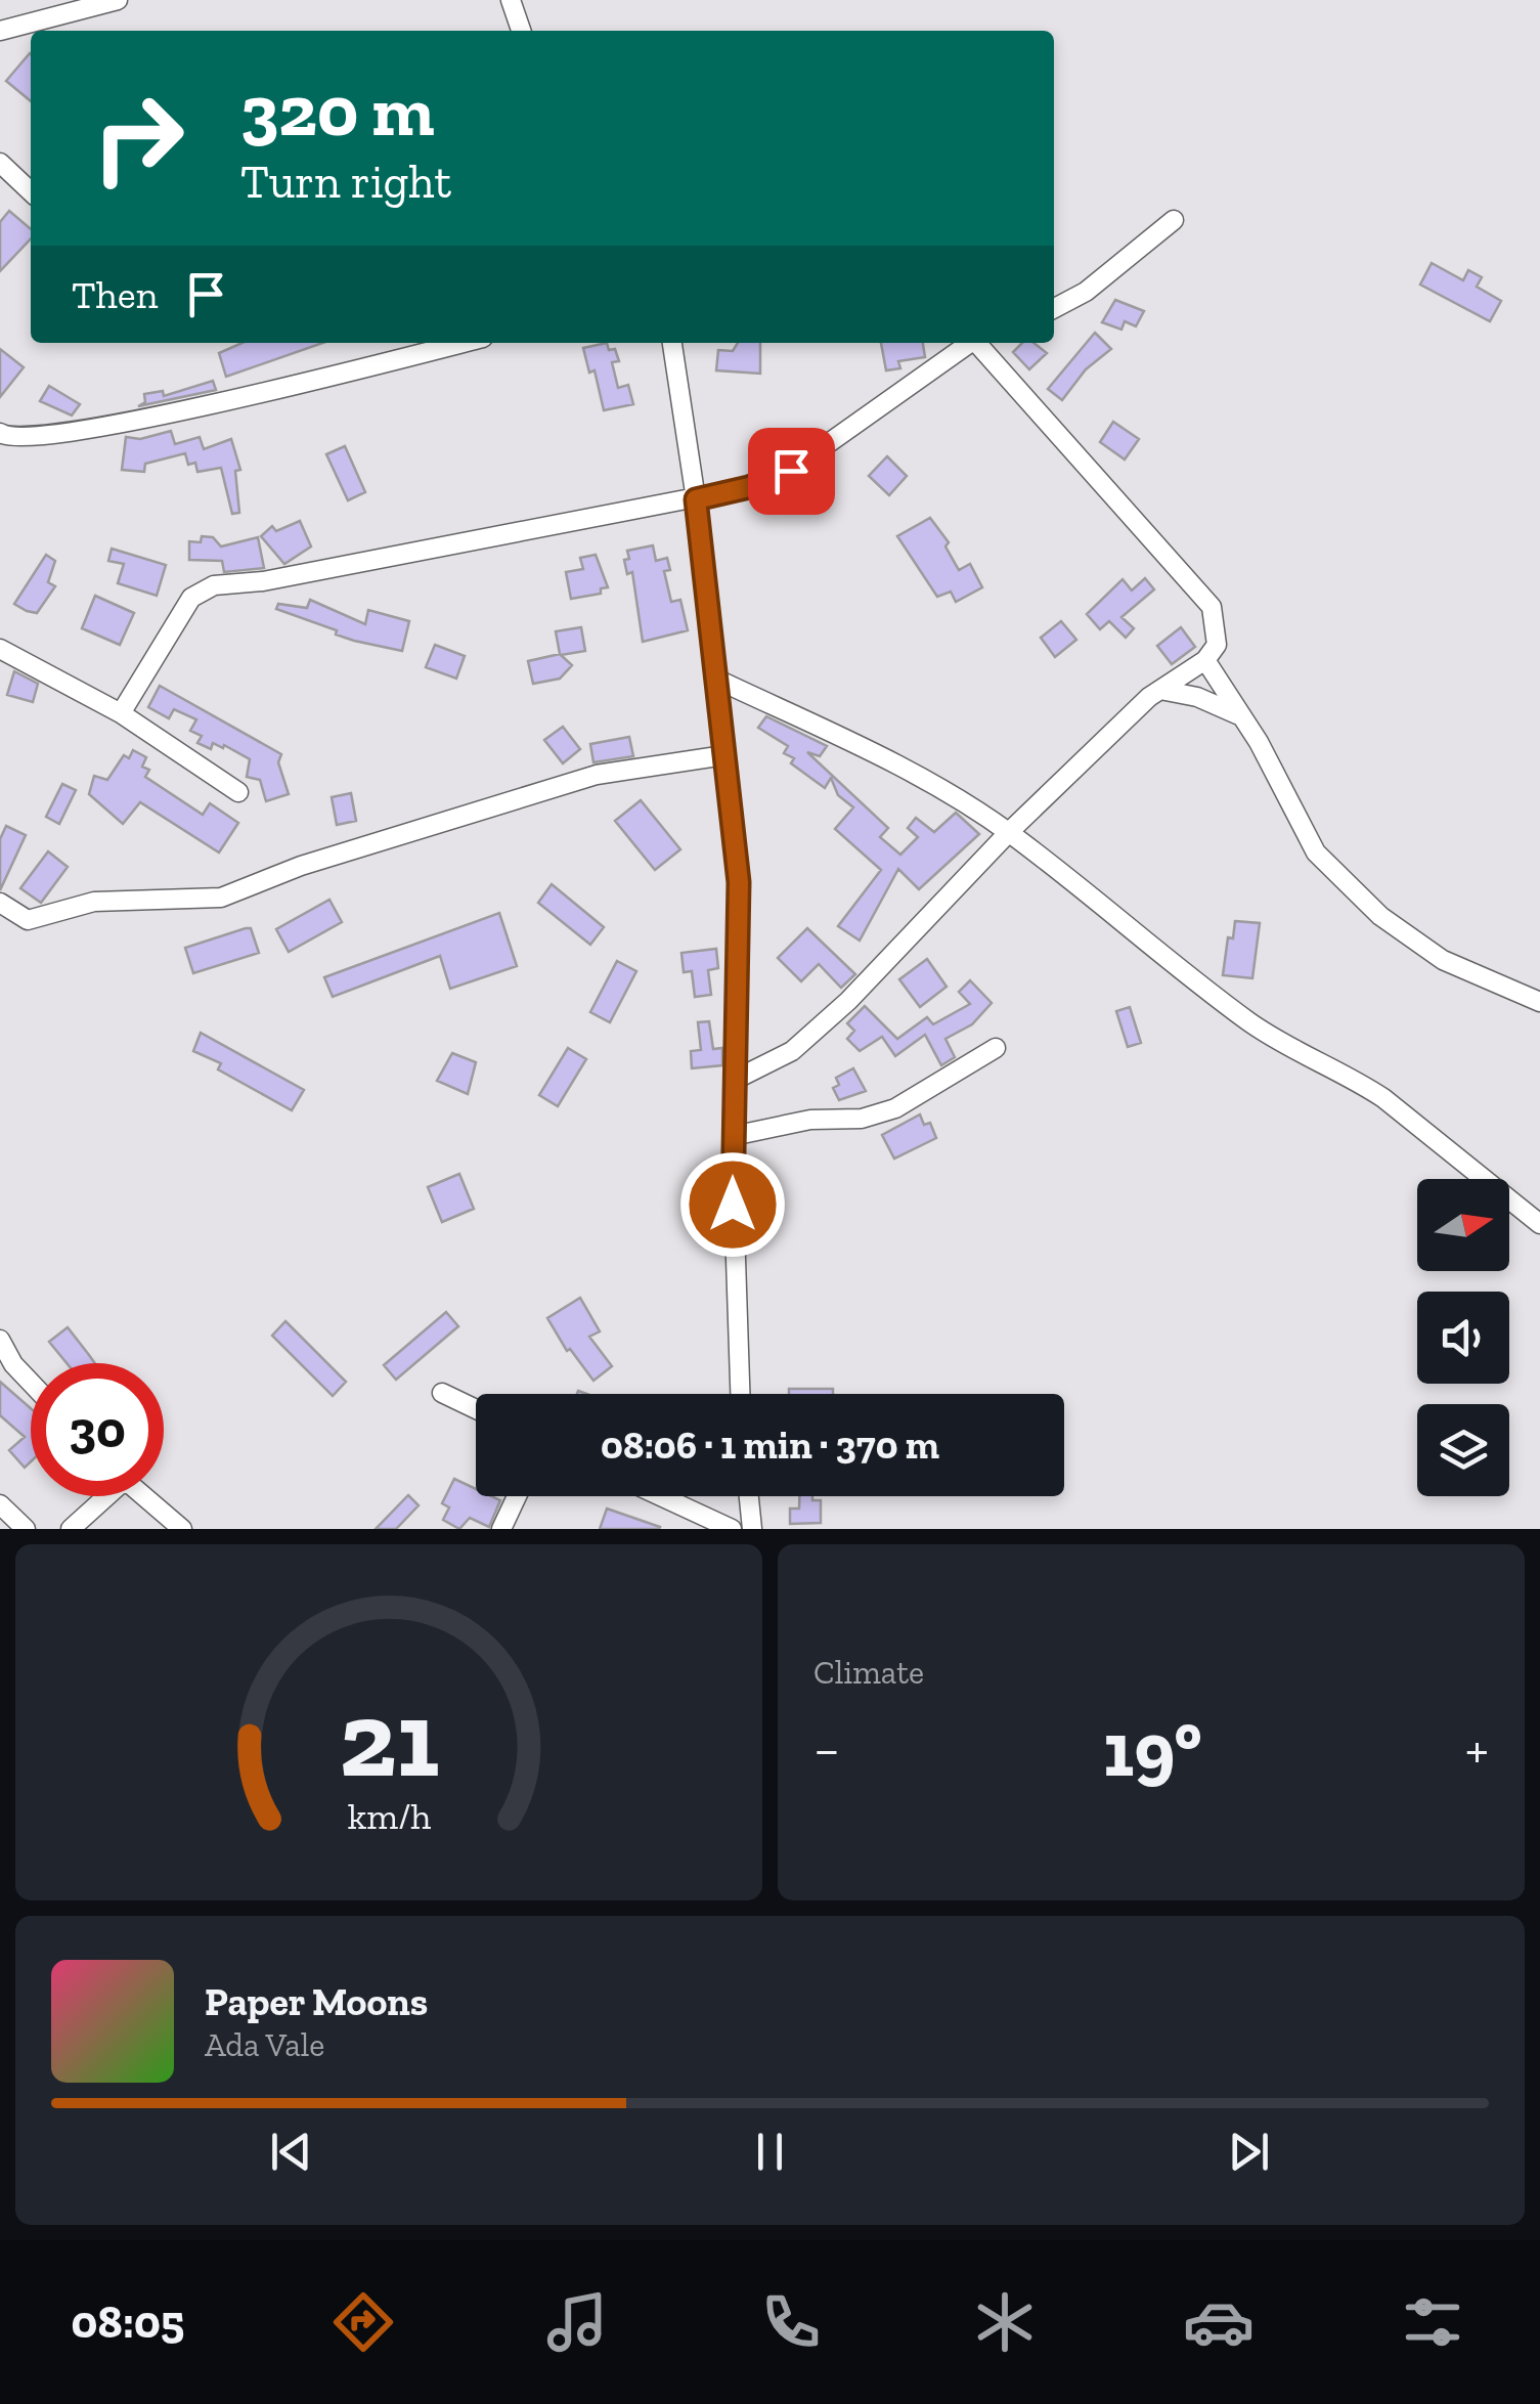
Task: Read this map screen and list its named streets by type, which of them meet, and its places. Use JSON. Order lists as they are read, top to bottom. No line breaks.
{"north":"right","page":{"turn":["320 m","Turn right"],"then":"Then","limit":"30","trip":"08:06 · 1 min · 370 m","tile":"Climate","heat":["−","19°","+"],"song":["Paper Moons","Ada Vale"],"tabs":"08:05","gauge":["21","km/h"]}}
